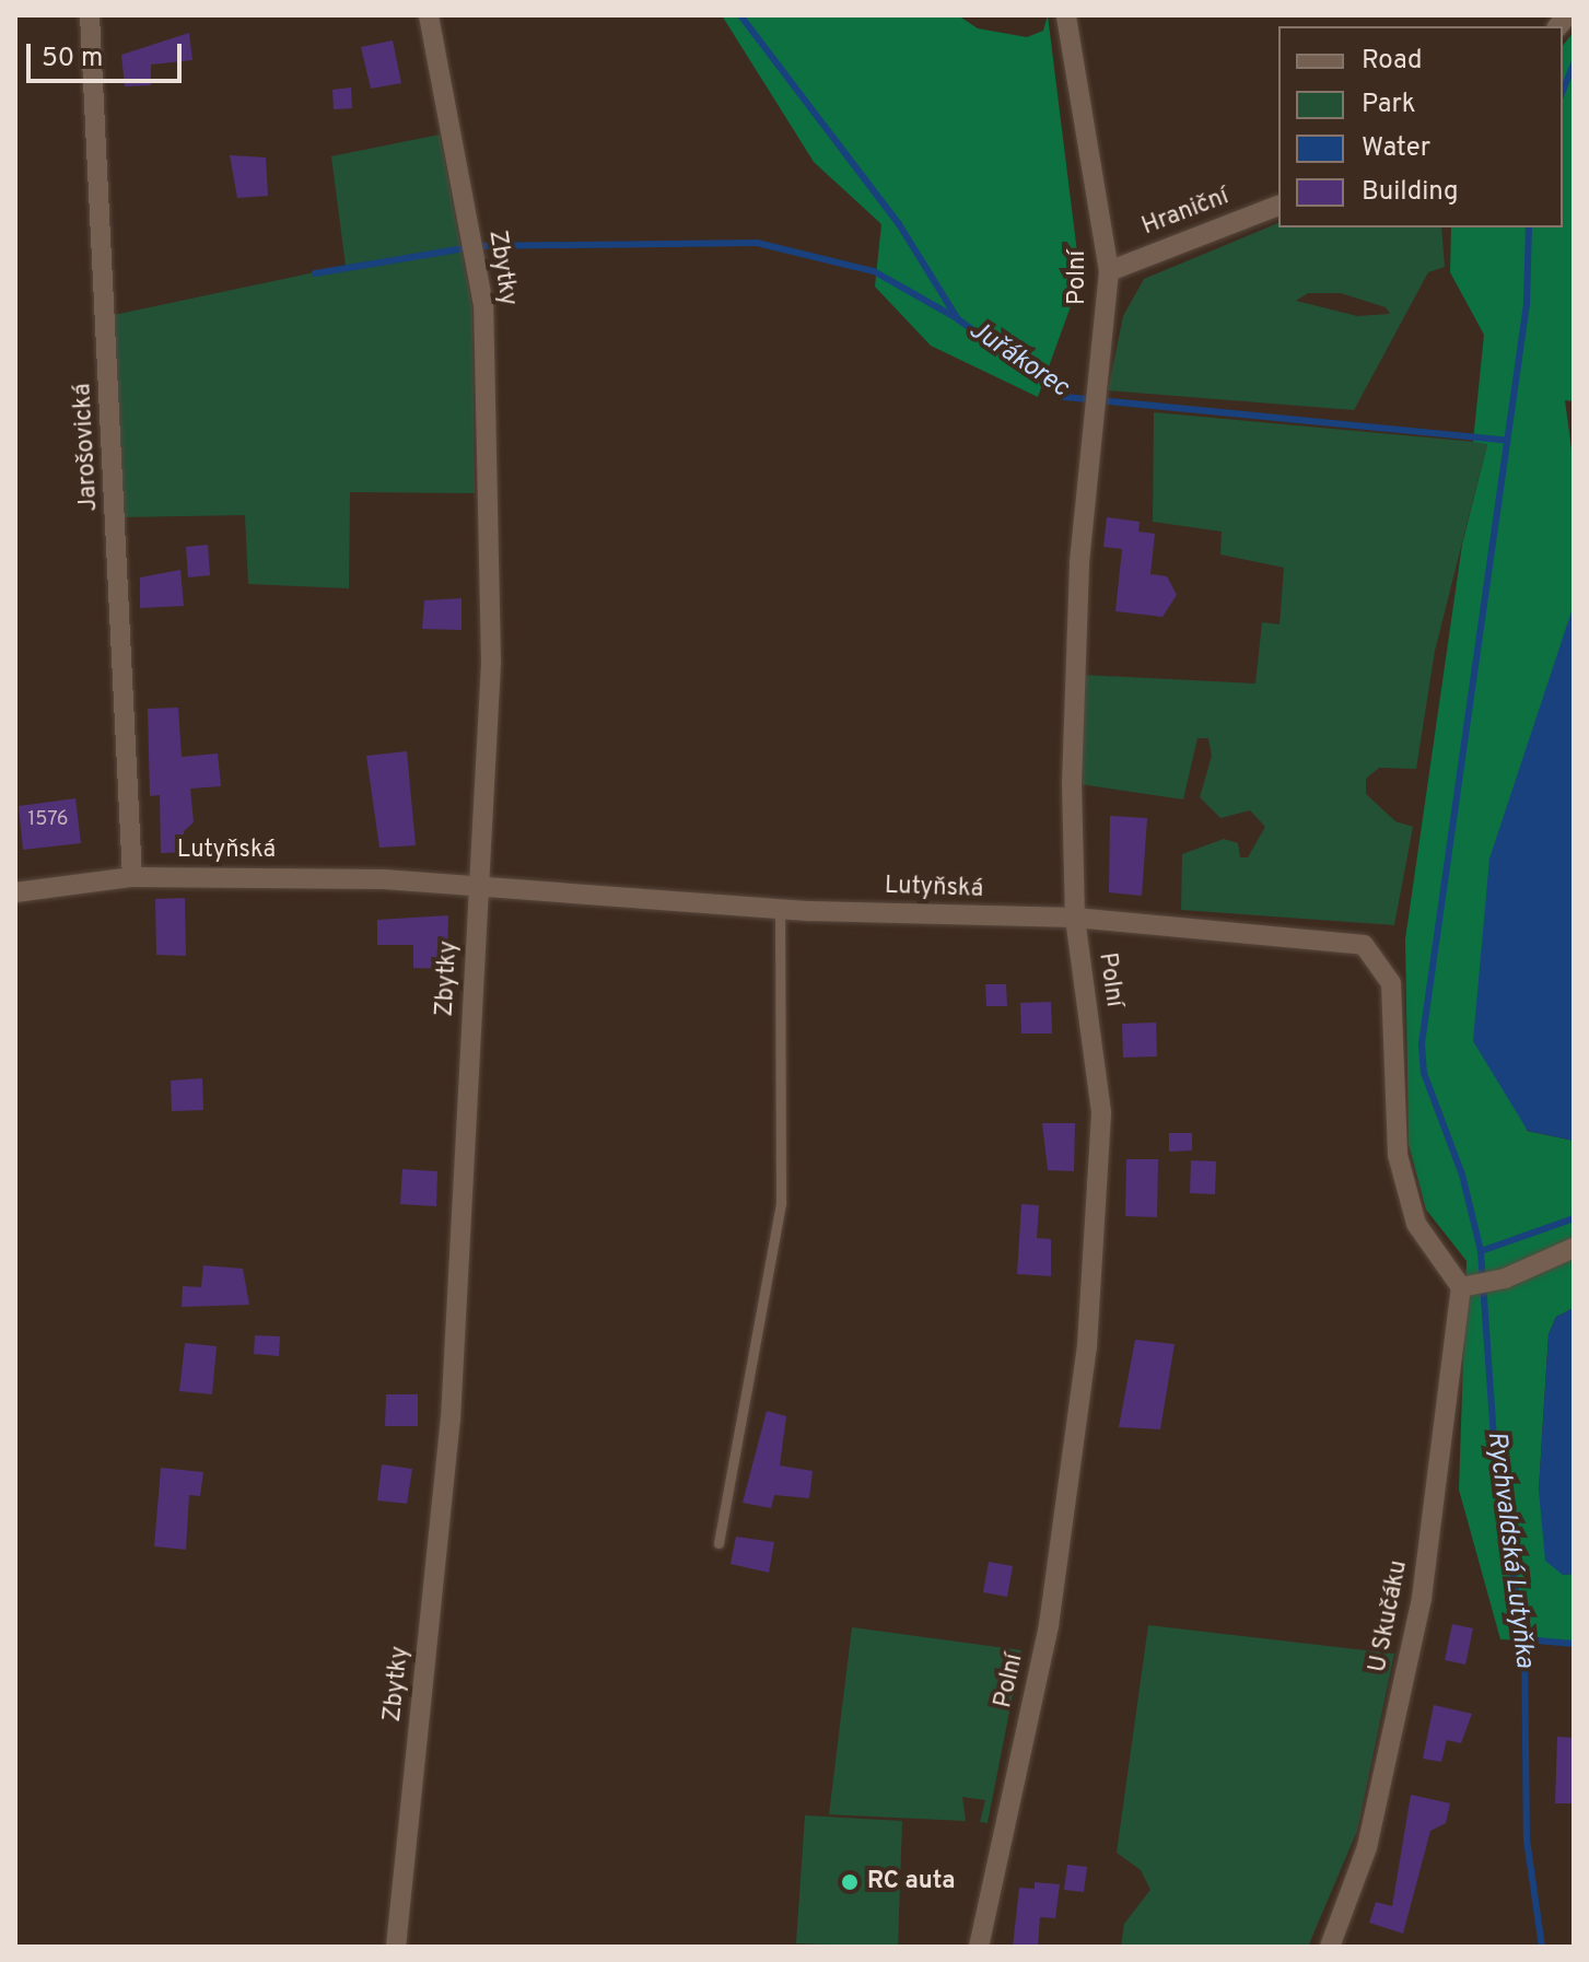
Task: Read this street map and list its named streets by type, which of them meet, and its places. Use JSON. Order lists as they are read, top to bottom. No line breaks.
{"streets":{"street":["Hraniční","Zbytky","Polní","Jarošovická","Lutyňská","U Skučáku"]},"crossings":[["Hraniční","Polní"],["Zbytky","Lutyňská"],["Polní","Lutyňská"],["Jarošovická","Lutyňská"],["Lutyňská","U Skučáku"]],"water":["Juřákorec","Rychvaldská Lutyňka"],"places":["RC auta"],"house_numbers":["1576"],"legend":["Road","Park","Water","Building"],"scale_bar":"50 m"}
